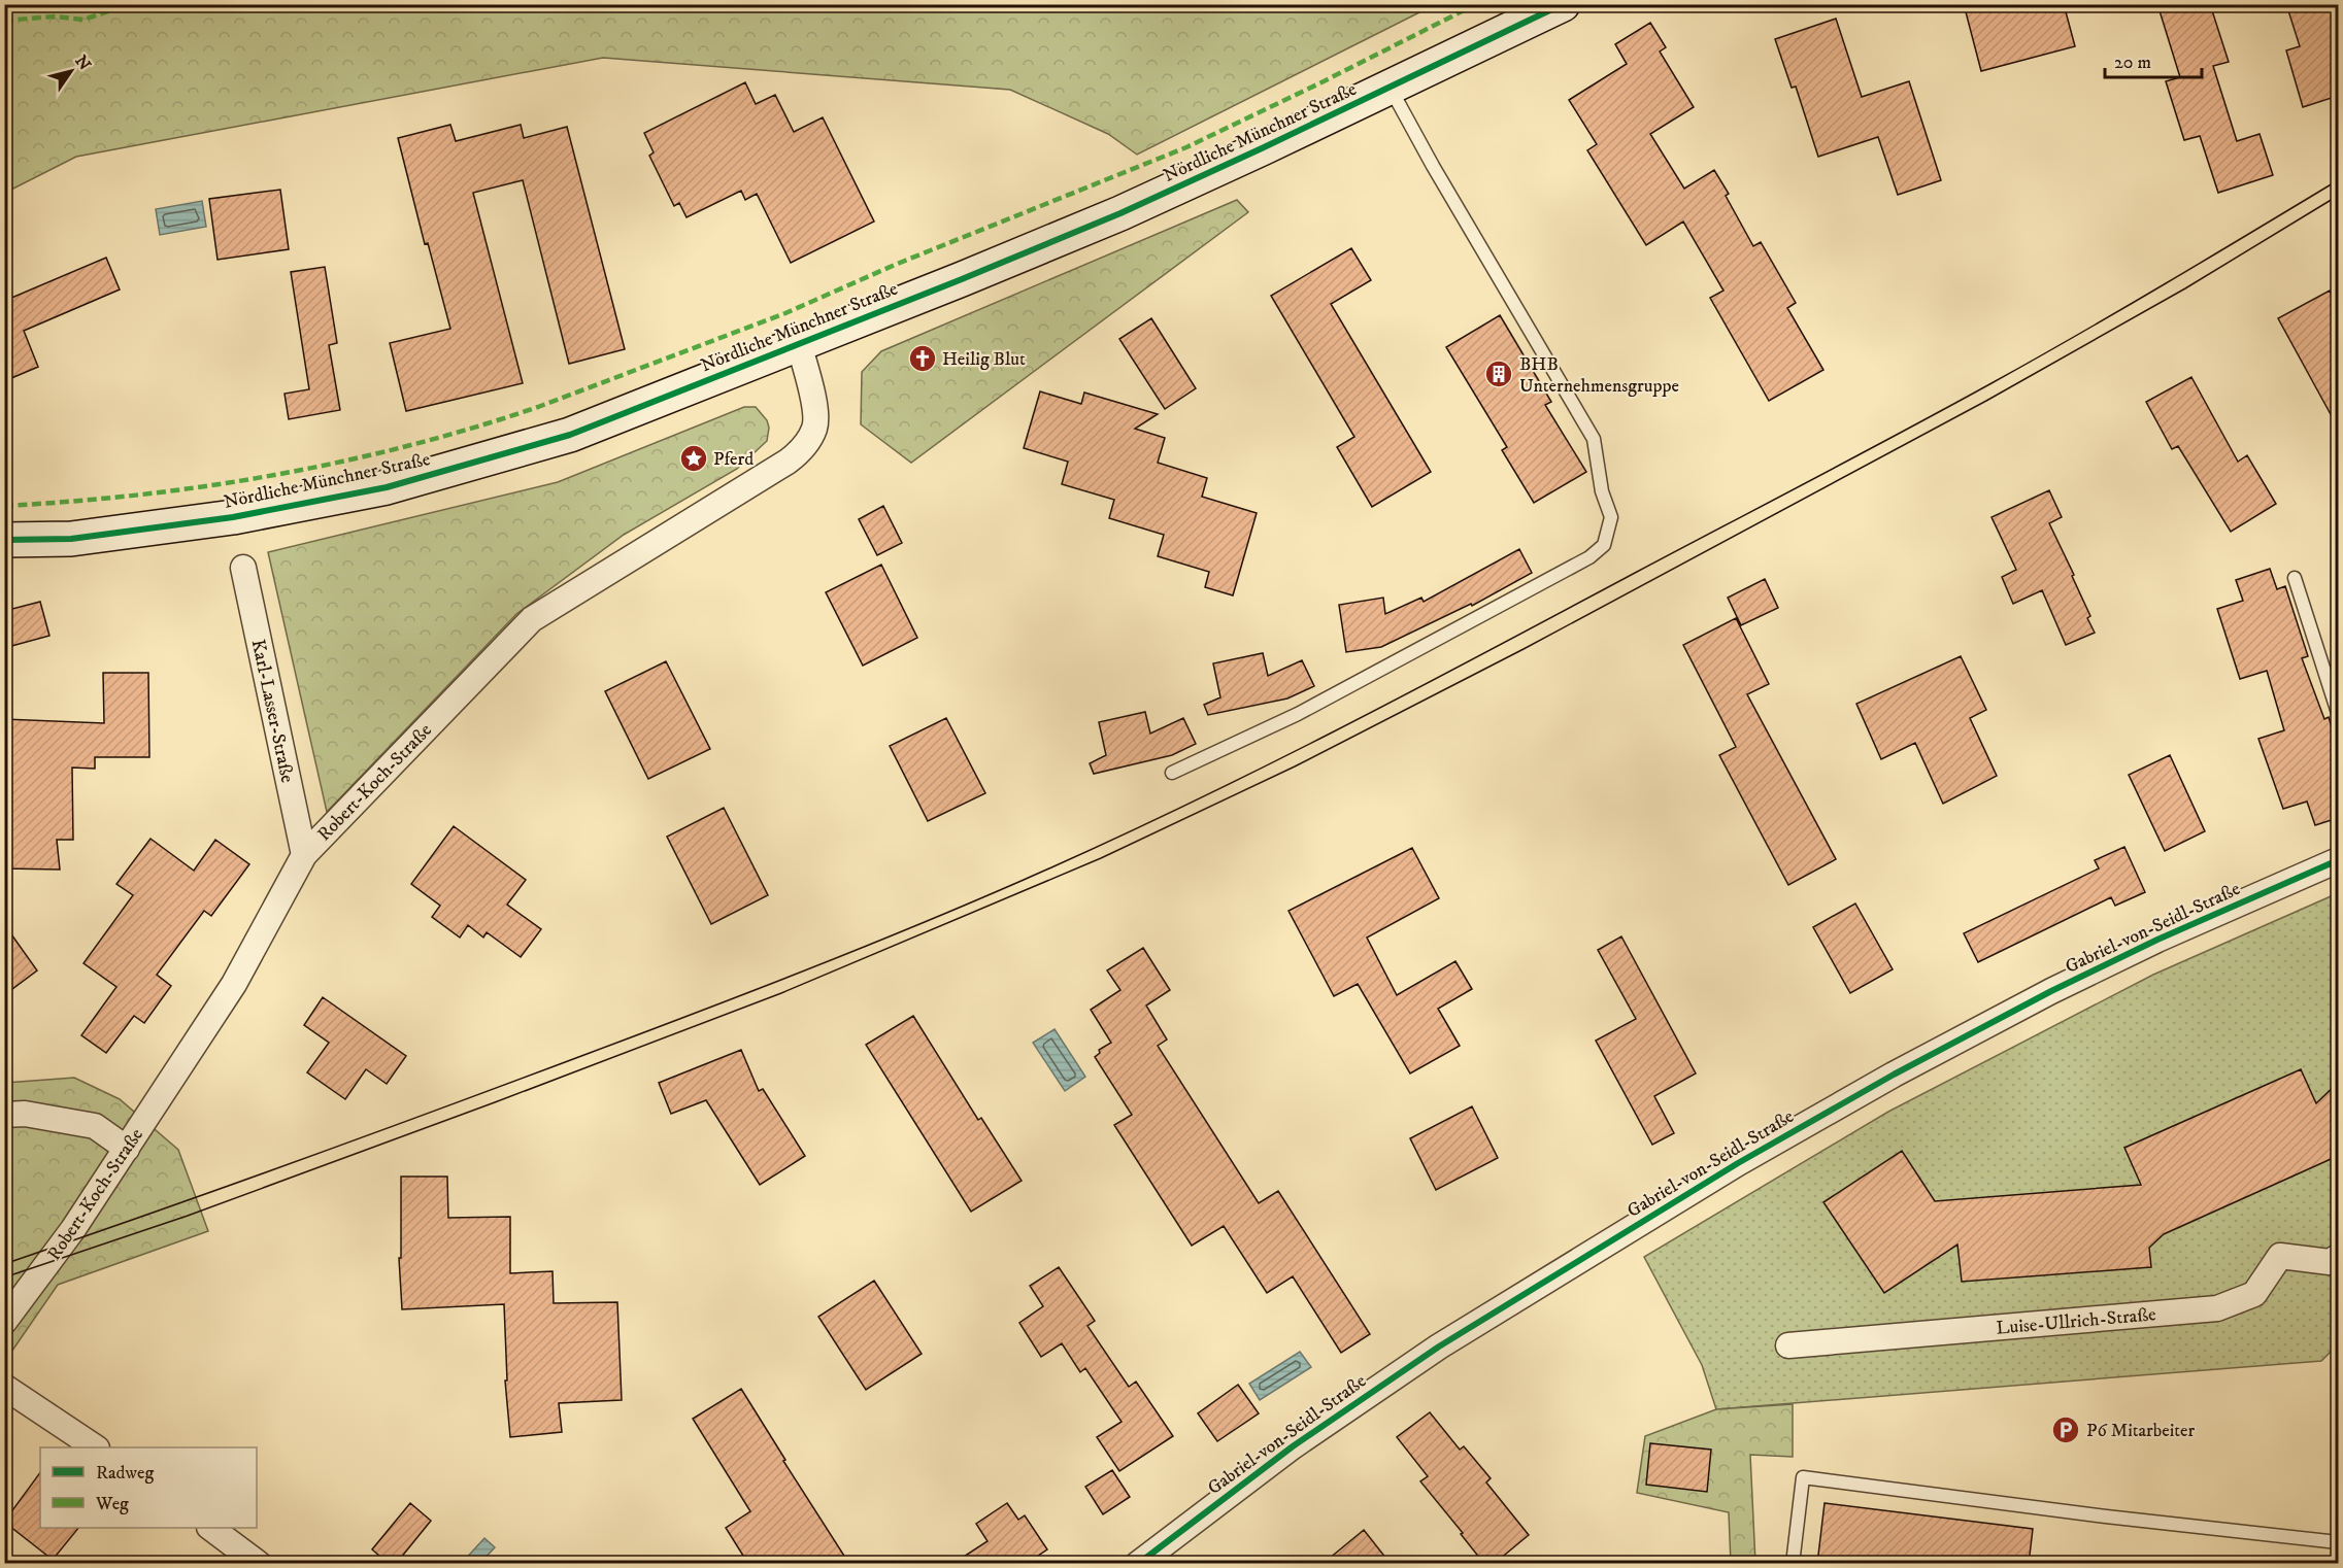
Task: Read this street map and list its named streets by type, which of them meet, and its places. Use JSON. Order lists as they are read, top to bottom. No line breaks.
{"streets":{"main road":["Nördliche Münchner Straße"],"street":["Karl-Lasser-Straße","Robert-Koch-Straße","Gabriel-von-Seidl-Straße","Luise-Ullrich-Straße"]},"crossings":[["Nördliche Münchner Straße","Robert-Koch-Straße"],["Karl-Lasser-Straße","Robert-Koch-Straße"]],"places":{"church":["Heilig Blut"],"building":["BHB Unternehmensgruppe"],"place":["Pferd"],"parking":["P6 Mitarbeiter"]},"legend":["Radweg","Weg"],"scale_bar":"20 m","north":"top right"}
